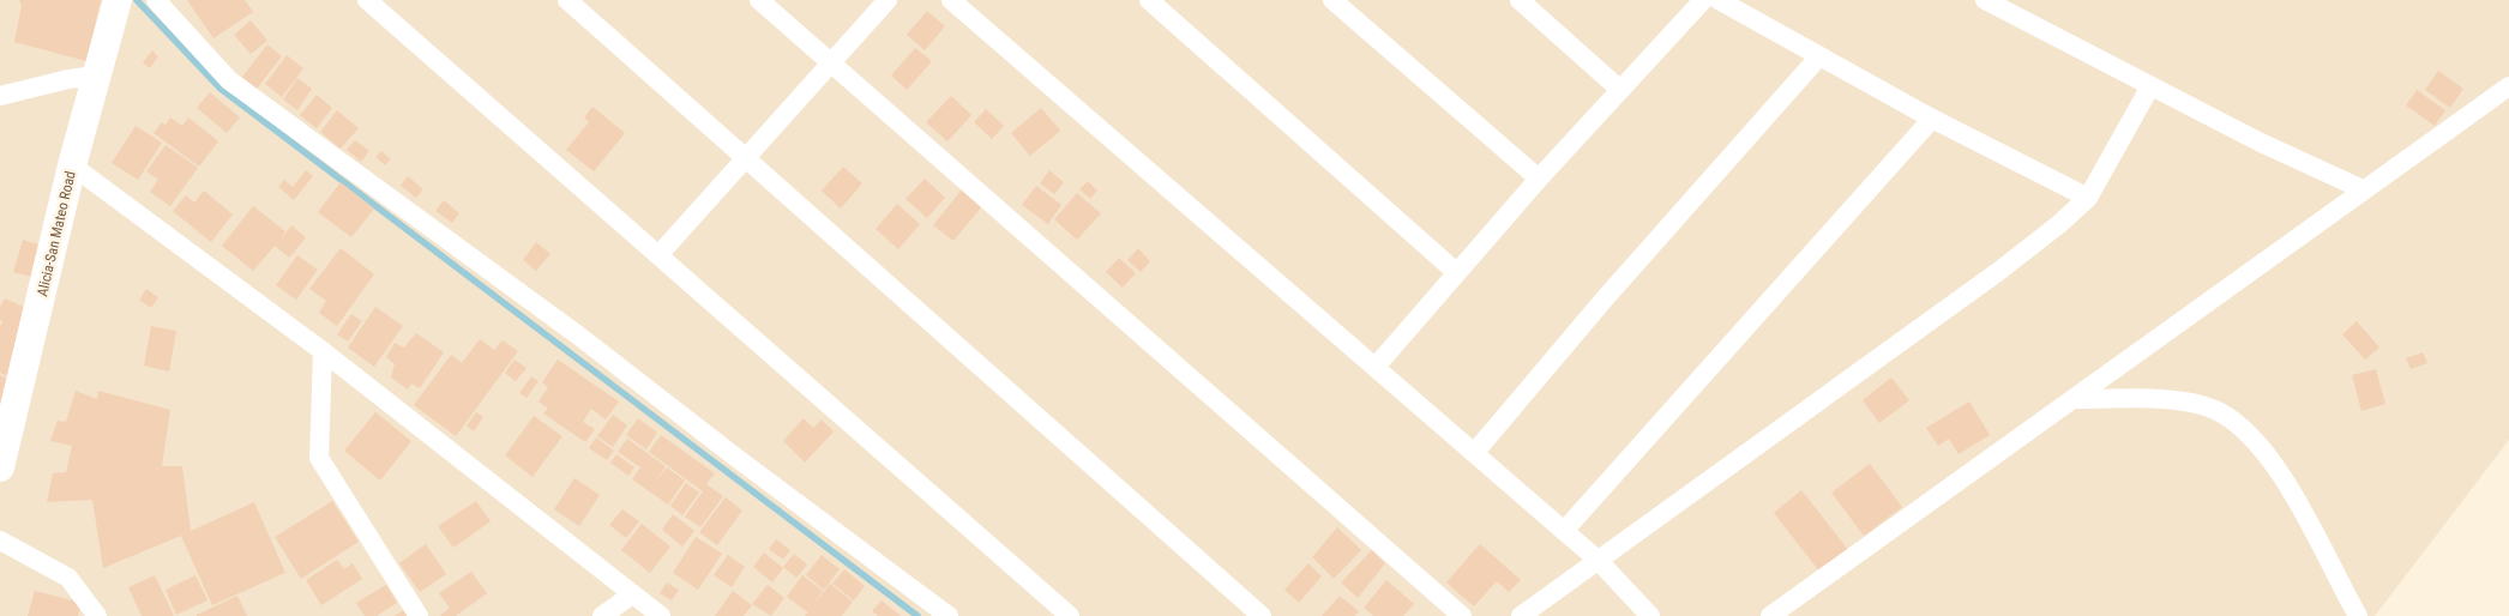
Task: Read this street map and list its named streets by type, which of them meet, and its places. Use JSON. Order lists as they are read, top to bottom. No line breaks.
{"streets":{"main road":["Alicia-San Mateo Road"]}}
